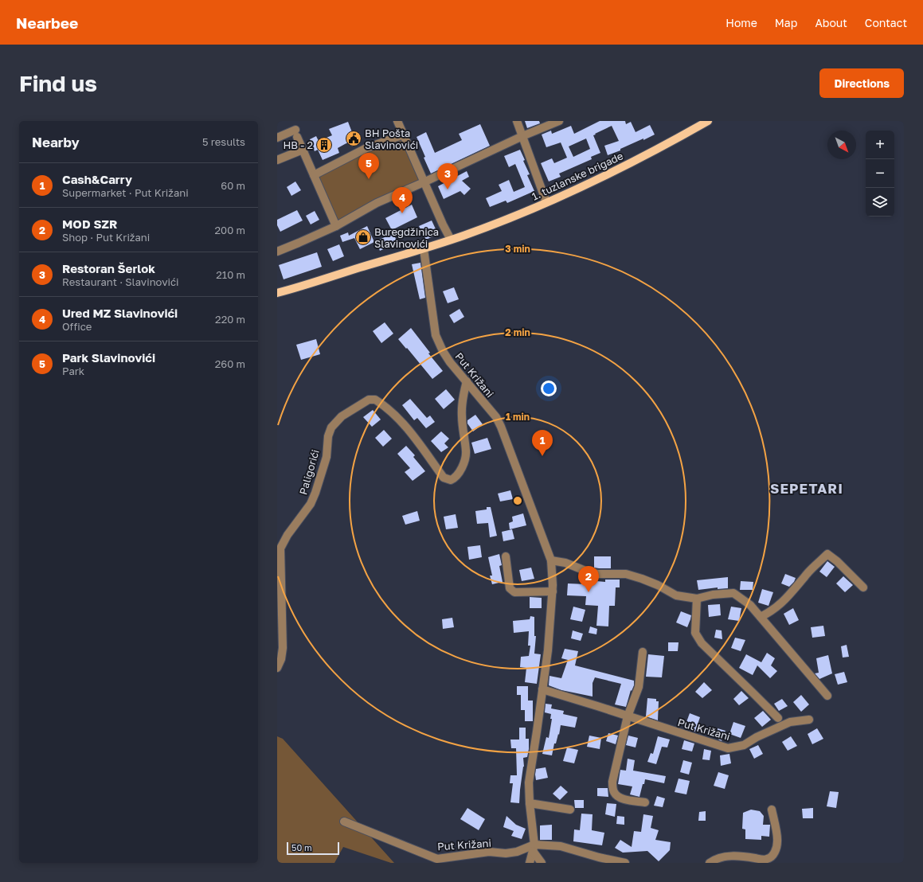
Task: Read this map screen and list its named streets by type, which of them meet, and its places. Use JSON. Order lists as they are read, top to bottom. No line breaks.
{"streets":{"main road":["1. tuzlanske brigade"],"street":["Put Križani","Paligorići"]},"crossings":[["1. tuzlanske brigade","Put Križani"],["Put Križani","Paligorići"]],"districts":["SEPETARI"],"places":{"public building":["BH Pošta Slavinovići"],"building":["HB - 2"],"shop":["Buregdžinica Slavinovići"]},"scale_bar":"50 m","north":"bottom right","page":{"header":"Nearbee","nav":["Home","Map","About","Contact"],"buttons":"Directions","title":"Find us","heading":["Nearby","5 results"],"map_buttons":["+","−"],"pins":["5","3","4","1","2"],"list":[{"mark":"1","name":"Cash&Carry","note":"Supermarket · Put Križani","value":"60 m"},{"mark":"2","name":"MOD SZR","note":"Shop · Put Križani","value":"200 m"},{"mark":"3","name":"Restoran Šerlok","note":"Restaurant · Slavinovići","value":"210 m"},{"mark":"4","name":"Ured MZ Slavinovići","note":"Office","value":"220 m"},{"mark":"5","name":"Park Slavinovići","note":"Park","value":"260 m"}],"scale":"50 m"},"rings":["3 min","2 min","1 min"]}
